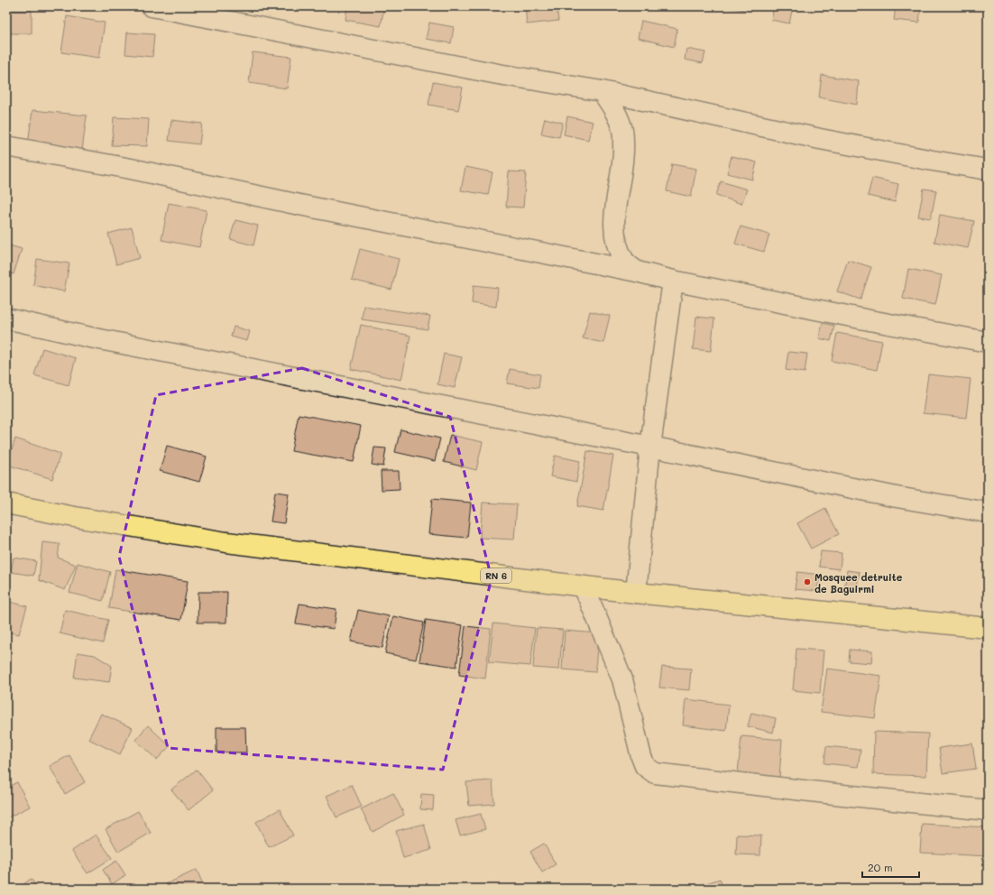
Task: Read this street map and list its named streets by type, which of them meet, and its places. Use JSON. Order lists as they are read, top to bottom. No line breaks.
{"streets":{"main road":["RN 6"]},"places":["Mosquee detruite de Baguirmi"],"scale_bar":"20 m"}
